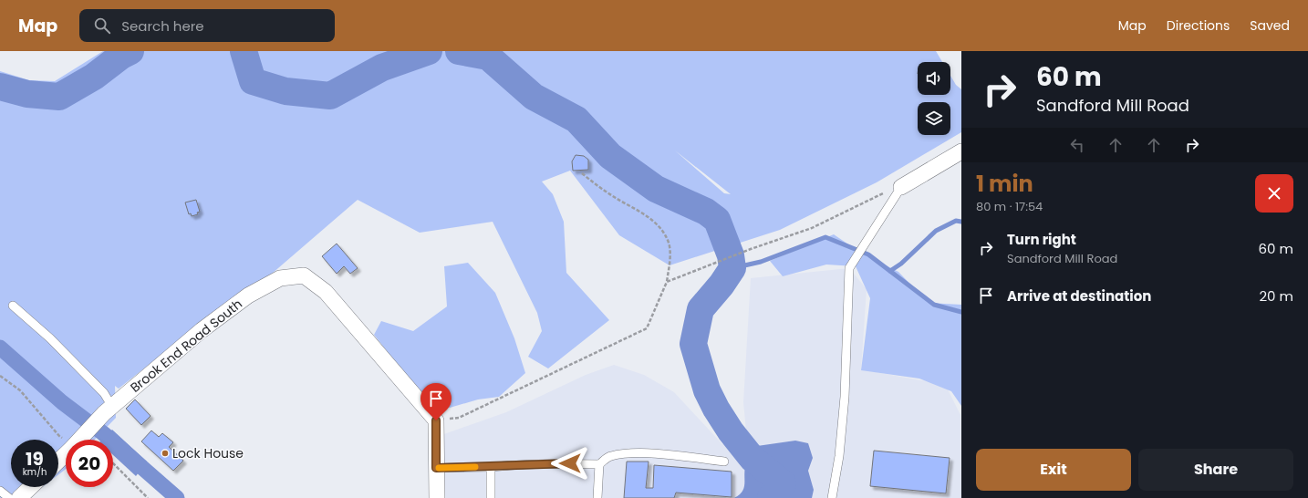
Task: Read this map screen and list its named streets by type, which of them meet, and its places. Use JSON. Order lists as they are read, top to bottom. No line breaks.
{"streets":{"street":["Brook End Road South"]},"places":["Lock House"],"page":{"header":"Map","search":"Search here","nav":["Map","Directions","Saved"],"turn":["60 m","Sandford Mill Road"],"heading":["1 min","80 m · 17:54"],"list":[{"name":"Turn right","note":"Sandford Mill Road","value":"60 m"},{"name":"Arrive at destination","value":"20 m"}],"speed":"19 km/h","limit":"20","buttons":["Exit","Share"]}}
